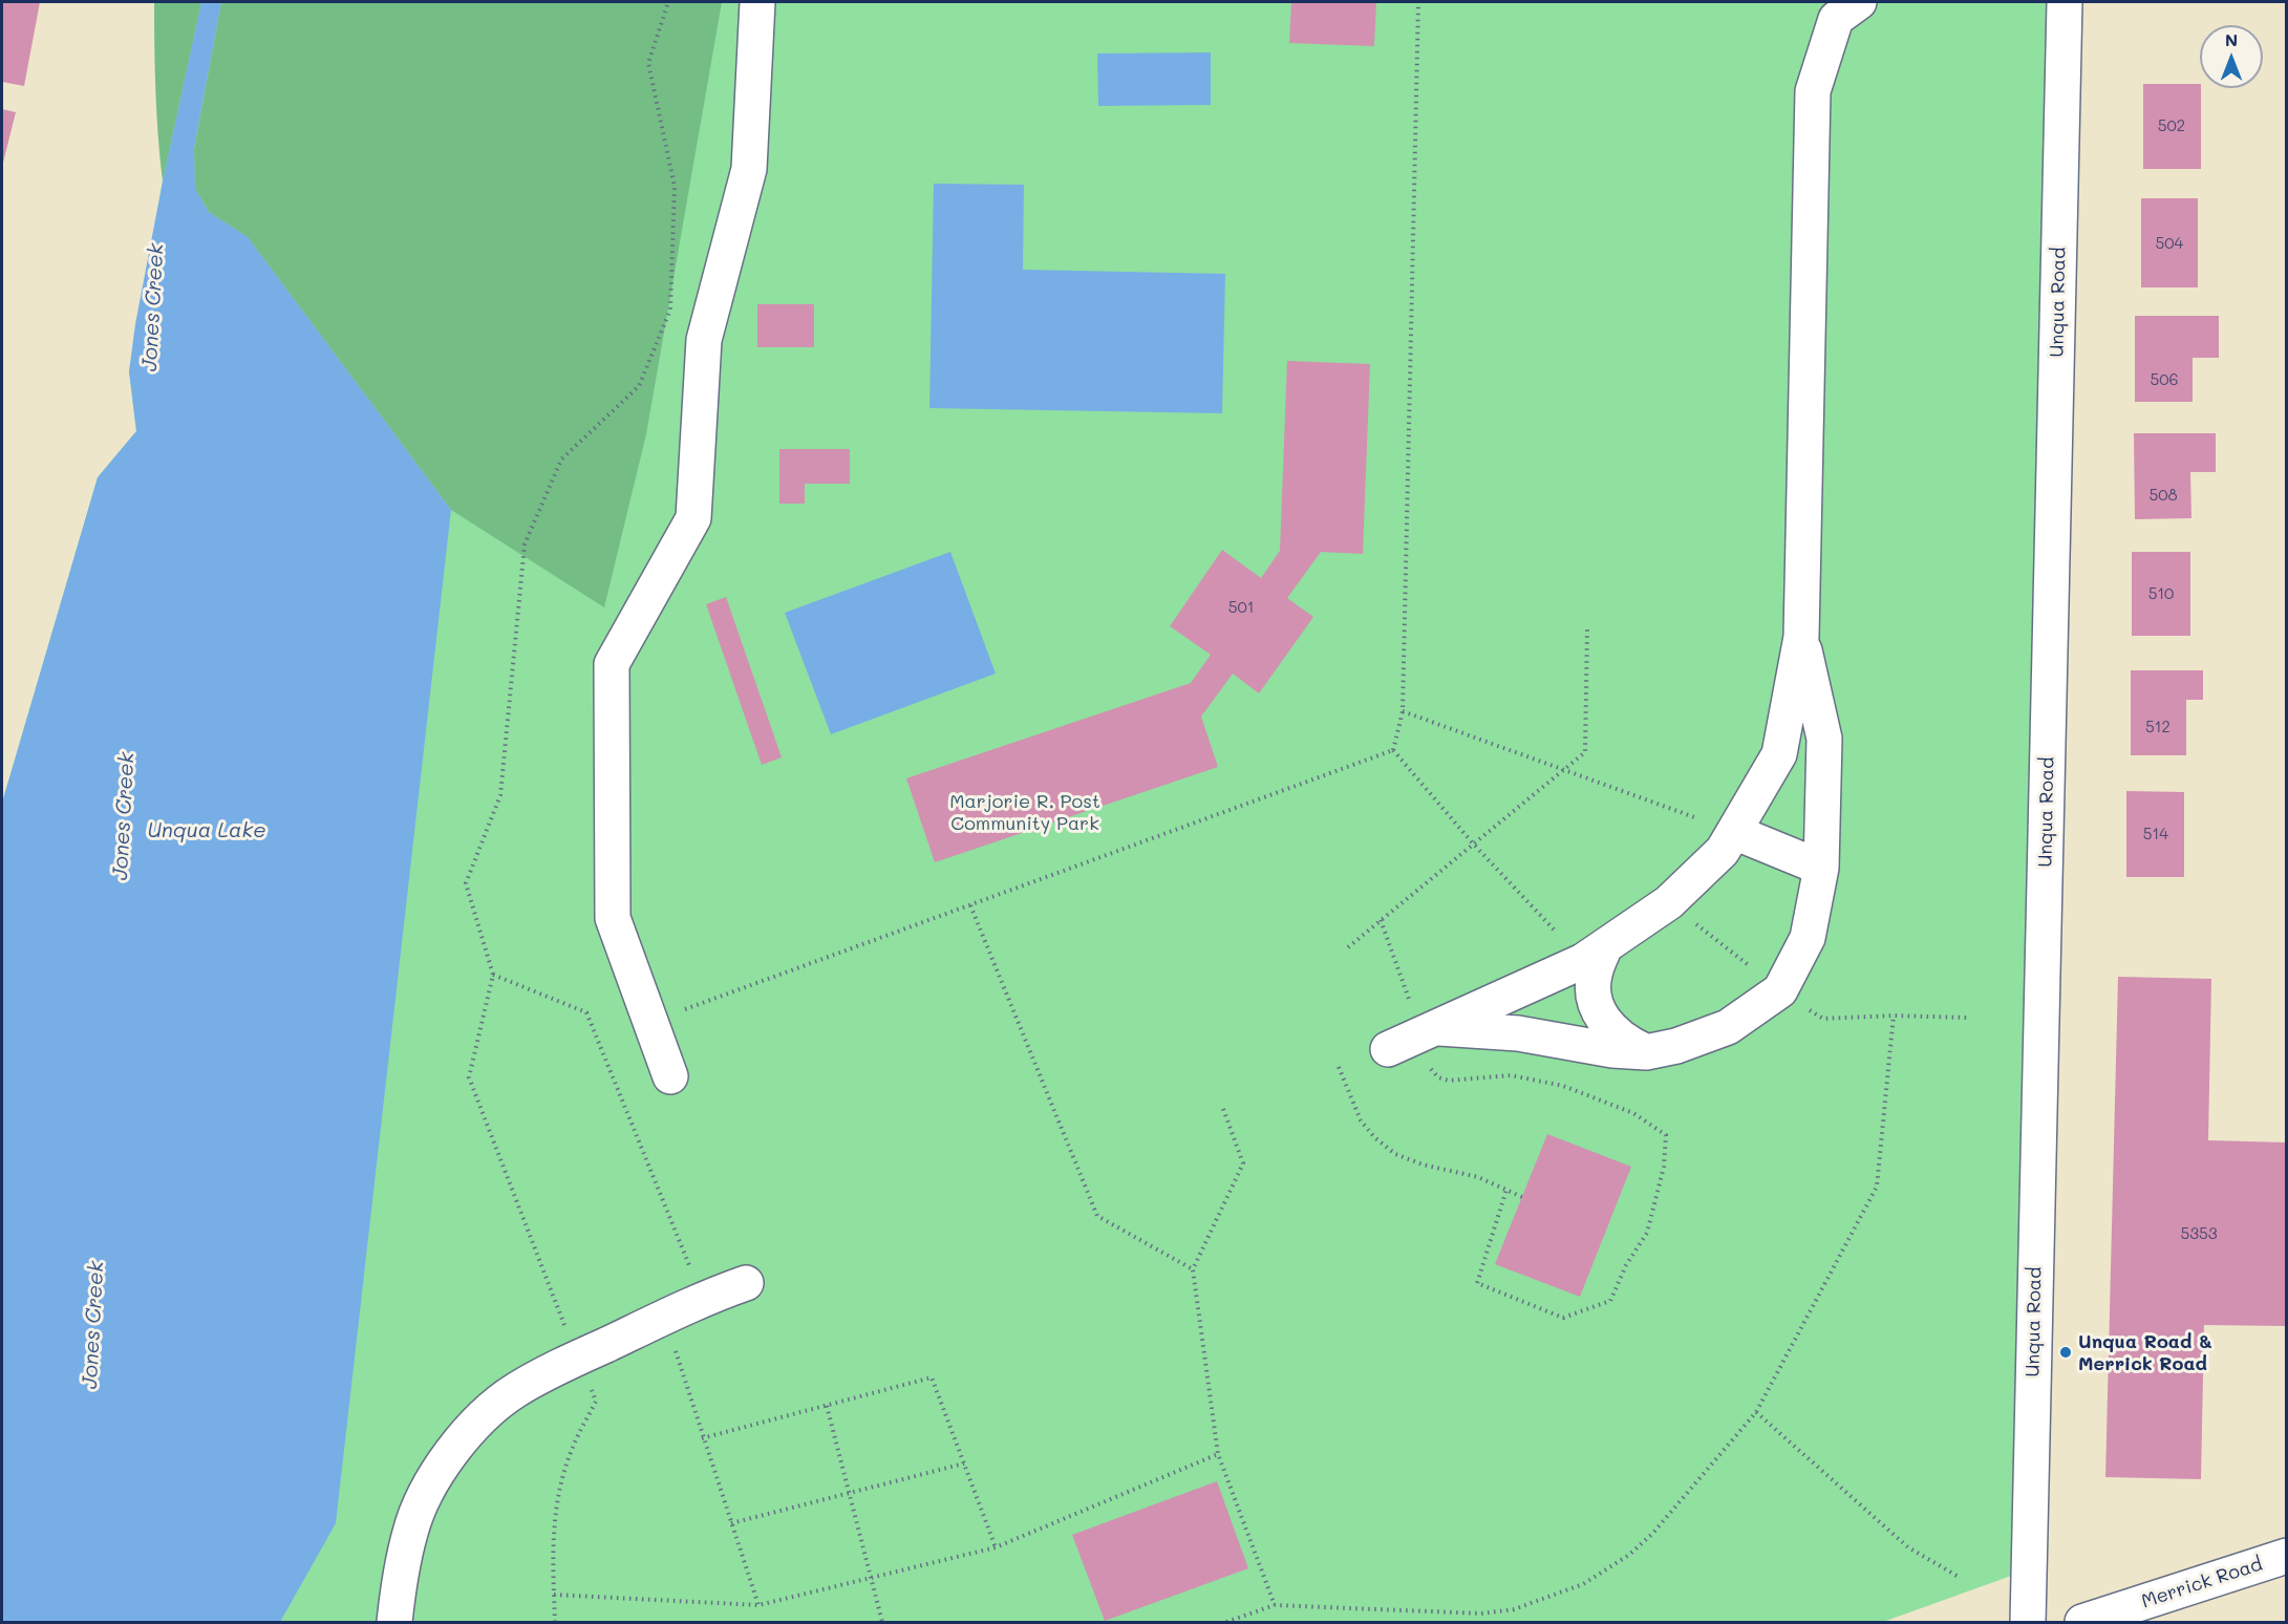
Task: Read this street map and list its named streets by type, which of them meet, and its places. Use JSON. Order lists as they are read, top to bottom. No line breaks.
{"streets":{"street":["Unqua Road","Merrick Road"]},"water":["Jones Creek","Unqua Lake"],"parks":["Marjorie R. Post Community Park"],"places":["Unqua Road & Merrick Road"],"house_numbers":["502","504","506","508","510","501","512","514","5353"],"north":"top"}
